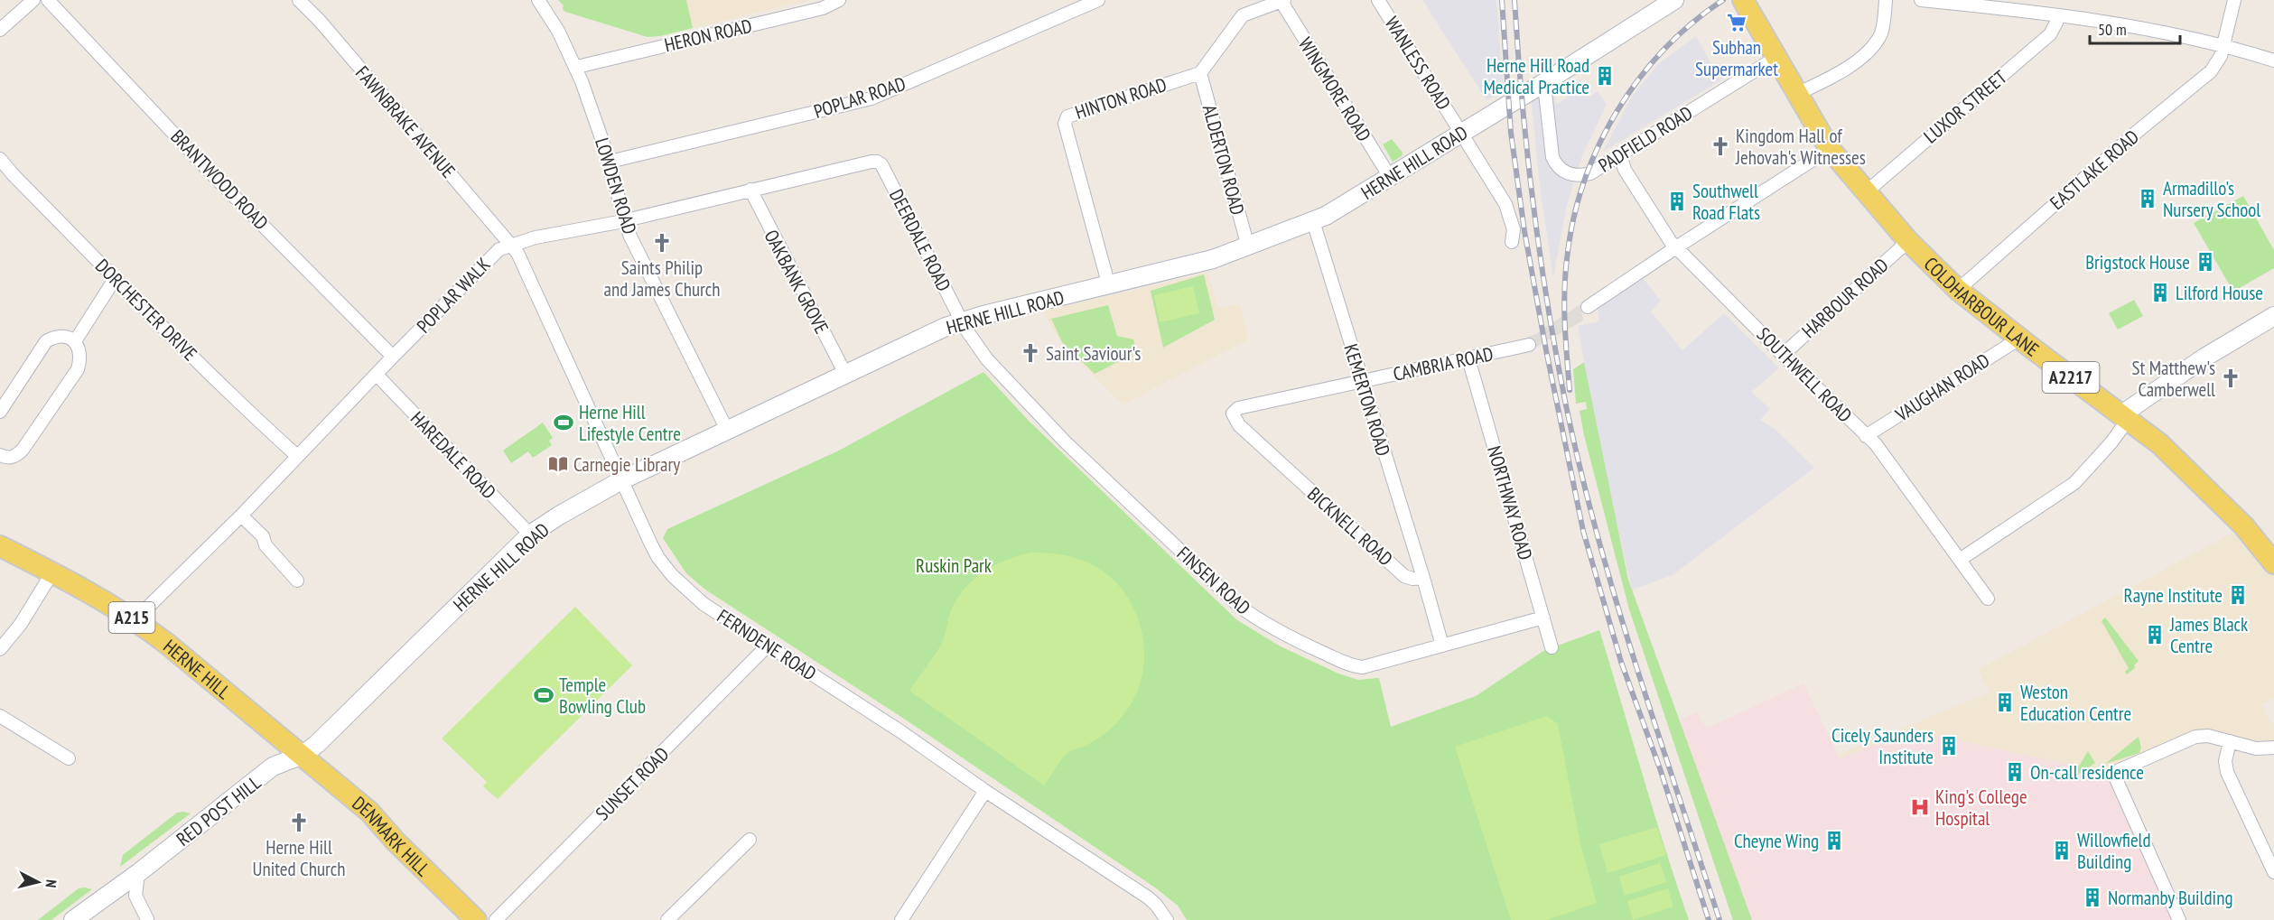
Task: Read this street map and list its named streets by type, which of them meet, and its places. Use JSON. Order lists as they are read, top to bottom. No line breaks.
{"streets":{"main road":["COLDHARBOUR LANE","A2217","A215","HERNE HILL","DENMARK HILL"],"street":["HERON ROAD","WANLESS ROAD","WINGMORE ROAD","POPLAR ROAD","HINTON ROAD","LUXOR STREET","FAWNBRAKE AVENUE","PADFIELD ROAD","ALDERTON ROAD","HERNE HILL ROAD","EASTLAKE ROAD","BRANTWOOD ROAD","LOWDEN ROAD","DEERDALE ROAD","OAKBANK GROVE","POPLAR WALK","HARBOUR ROAD","DORCHESTER DRIVE","CAMBRIA ROAD","SOUTHWELL ROAD","VAUGHAN ROAD","KEMERTON ROAD","HAREDALE ROAD","NORTHWAY ROAD","BICKNELL ROAD","FINSEN ROAD","FERNDENE ROAD","SUNSET ROAD","RED POST HILL"]},"crossings":[["HERON ROAD","LOWDEN ROAD"],["WANLESS ROAD","HERNE HILL ROAD"],["WINGMORE ROAD","HERNE HILL ROAD"],["POPLAR ROAD","LOWDEN ROAD"],["HINTON ROAD","ALDERTON ROAD"],["HINTON ROAD","HERNE HILL ROAD"],["LUXOR STREET","COLDHARBOUR LANE"],["FAWNBRAKE AVENUE","POPLAR WALK"],["FAWNBRAKE AVENUE","FERNDENE ROAD"],["PADFIELD ROAD","HERNE HILL ROAD"],["PADFIELD ROAD","COLDHARBOUR LANE"],["PADFIELD ROAD","SOUTHWELL ROAD"],["ALDERTON ROAD","HERNE HILL ROAD"],["HERNE HILL ROAD","LOWDEN ROAD"],["HERNE HILL ROAD","DEERDALE ROAD"],["HERNE HILL ROAD","OAKBANK GROVE"],["HERNE HILL ROAD","KEMERTON ROAD"],["HERNE HILL ROAD","HAREDALE ROAD"],["HERNE HILL ROAD","FINSEN ROAD"],["HERNE HILL ROAD","FERNDENE ROAD"],["HERNE HILL ROAD","HERNE HILL"],["HERNE HILL ROAD","RED POST HILL"],["HERNE HILL ROAD","DENMARK HILL"],["EASTLAKE ROAD","COLDHARBOUR LANE"],["BRANTWOOD ROAD","POPLAR WALK"],["LOWDEN ROAD","POPLAR WALK"],["DEERDALE ROAD","POPLAR WALK"],["DEERDALE ROAD","FINSEN ROAD"],["OAKBANK GROVE","POPLAR WALK"],["POPLAR WALK","DORCHESTER DRIVE"],["POPLAR WALK","HAREDALE ROAD"],["POPLAR WALK","FERNDENE ROAD"],["POPLAR WALK","HERNE HILL"],["HARBOUR ROAD","COLDHARBOUR LANE"],["HARBOUR ROAD","SOUTHWELL ROAD"],["COLDHARBOUR LANE","VAUGHAN ROAD"],["CAMBRIA ROAD","KEMERTON ROAD"],["CAMBRIA ROAD","NORTHWAY ROAD"],["CAMBRIA ROAD","BICKNELL ROAD"],["SOUTHWELL ROAD","VAUGHAN ROAD"],["KEMERTON ROAD","BICKNELL ROAD"],["NORTHWAY ROAD","FINSEN ROAD"],["FERNDENE ROAD","SUNSET ROAD"],["HERNE HILL","RED POST HILL"],["HERNE HILL","DENMARK HILL"],["RED POST HILL","DENMARK HILL"]],"parks":["Ruskin Park"],"places":{"supermarket":["Subhan Supermarket"],"building":["Herne Hill Road Medical Practice","Armadillo's Nursery School","Southwell Road Flats","Brigstock House","Lilford House","Rayne Institute","James Black Centre","Weston Education Centre","Cicely Saunders Institute","On-call residence","Cheyne Wing","Willowfield Building","Normanby Building"],"church":["Kingdom Hall of Jehovah's Witnesses","Saints Philip and James Church","Saint Saviour's","St Matthew's Camberwell","Herne Hill United Church"],"sports":["Herne Hill Lifestyle Centre","Temple Bowling Club"],"library":["Carnegie Library"],"hospital":["King's College Hospital"]},"scale_bar":"50 m","north":"right"}
